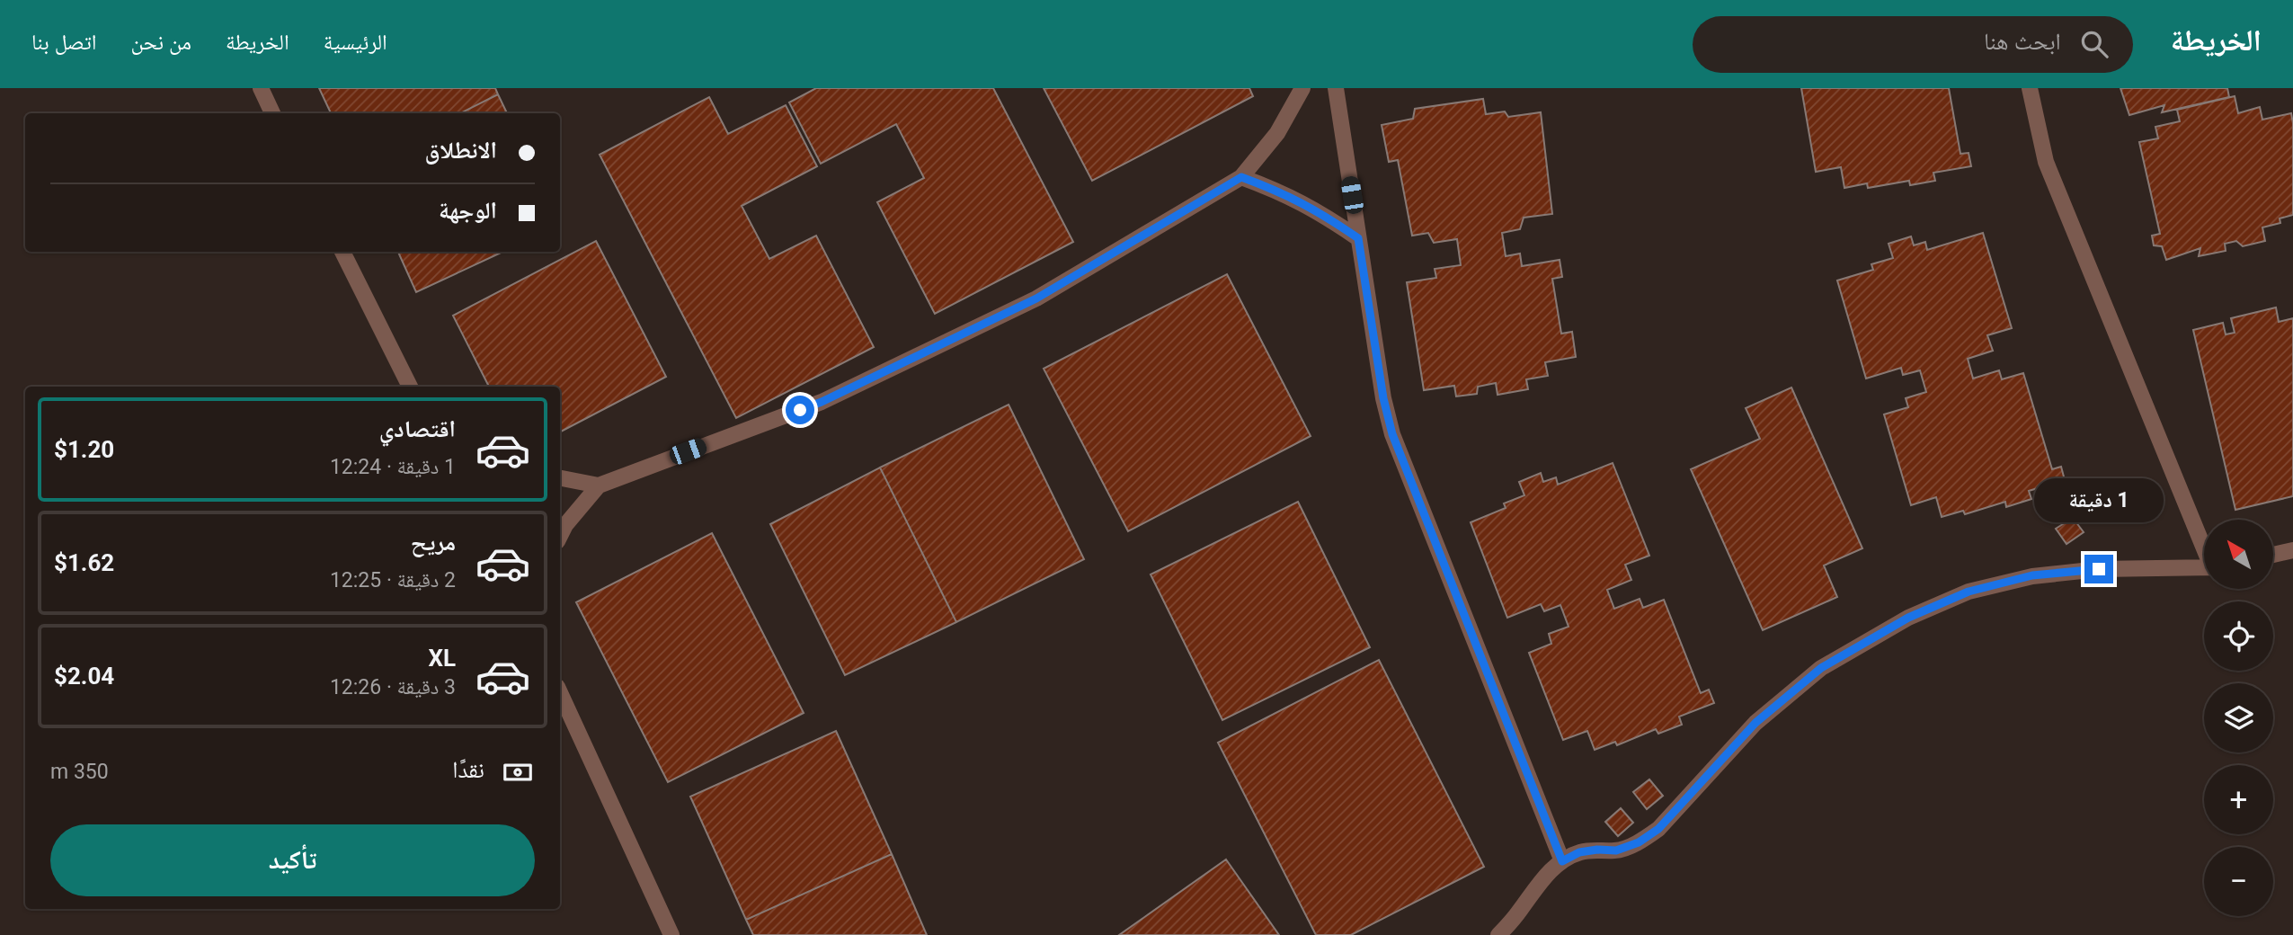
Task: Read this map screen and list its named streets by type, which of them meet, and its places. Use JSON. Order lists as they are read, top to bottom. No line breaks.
{"north":"top left","page":{"header":"الخريطة","search":"ابحث هنا","nav":["الرئيسية","الخريطة","من نحن","اتصل بنا"],"banner":["الانطلاق","الوجهة"],"list":[{"name":"اقتصادي","note":"1 دقيقة · 12:24","value":"$1.20"},{"name":"مريح","note":"2 دقيقة · 12:25","value":"$1.62"},{"name":"XL","note":"3 دقيقة · 12:26","value":"$2.04"}],"bubble":"1 دقيقة","map_buttons":["+","−"],"pay":["نقدًا","350 m"],"buttons":"تأكيد"}}
